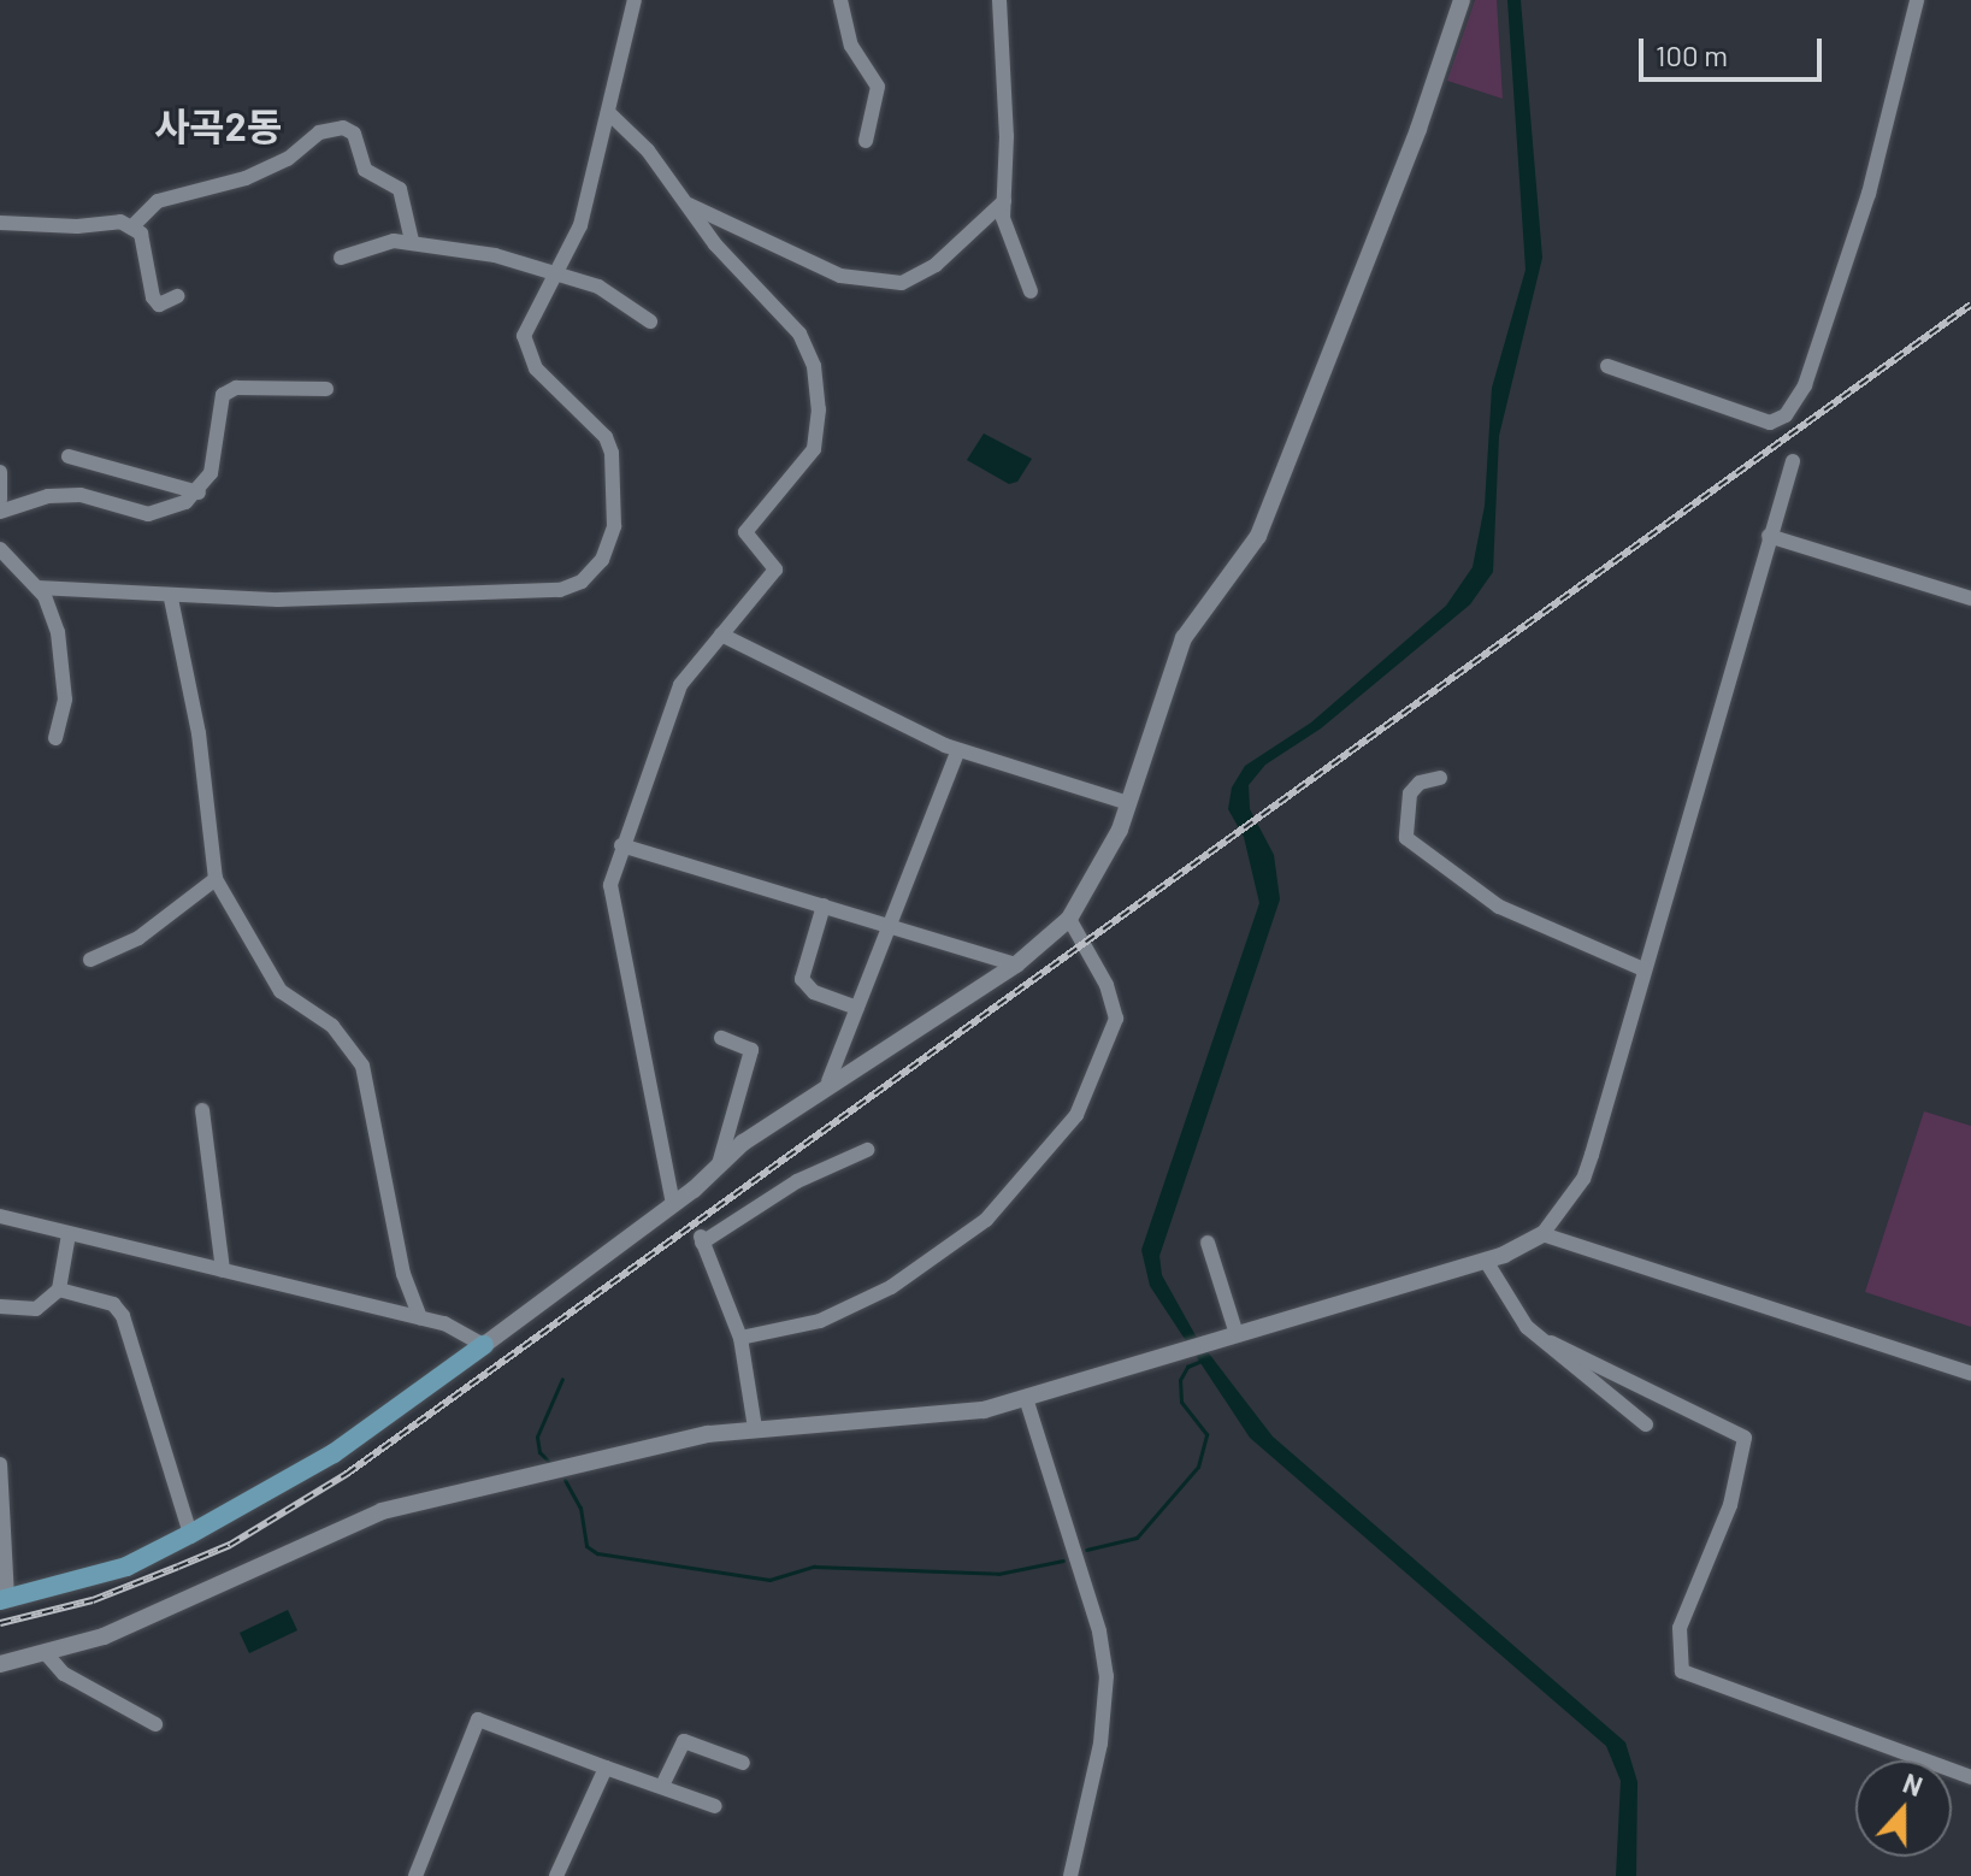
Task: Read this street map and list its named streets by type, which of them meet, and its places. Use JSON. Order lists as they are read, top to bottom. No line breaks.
{"districts":["사곡2동"],"scale_bar":"100 m","north":"top"}
